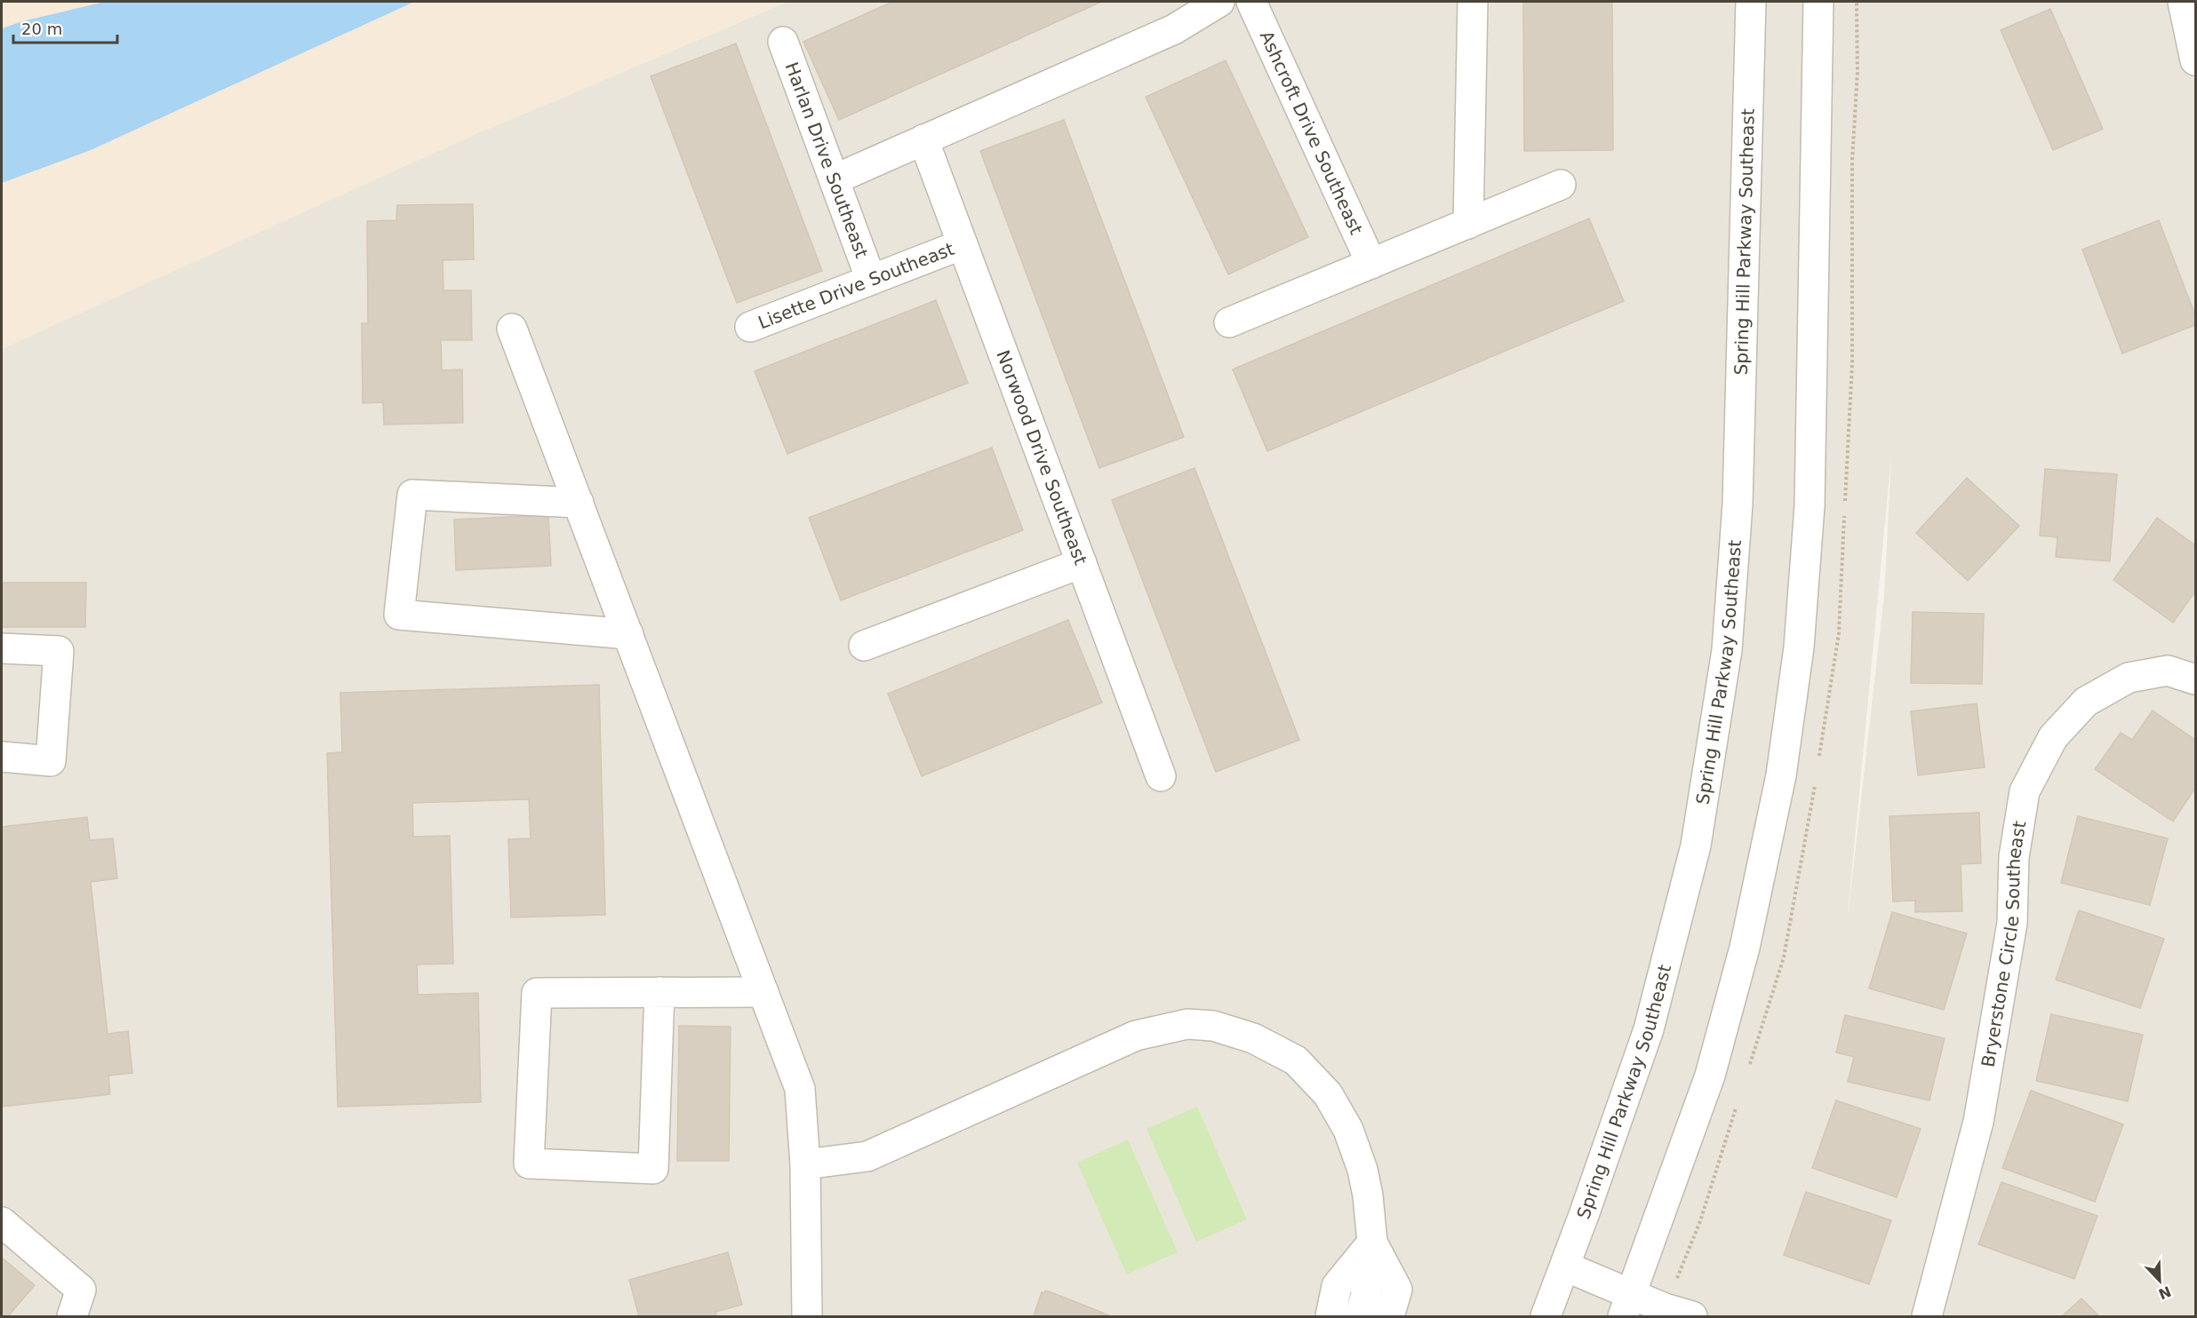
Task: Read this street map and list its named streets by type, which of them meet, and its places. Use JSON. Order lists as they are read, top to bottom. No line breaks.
{"streets":{"street":["Ashcroft Drive Southeast","Harlan Drive Southeast","Spring Hill Parkway Southeast","Lisette Drive Southeast","Norwood Drive Southeast","Bryerstone Circle Southeast"]},"crossings":[["Harlan Drive Southeast","Lisette Drive Southeast"],["Lisette Drive Southeast","Norwood Drive Southeast"]],"scale_bar":"20 m","north":"bottom right"}
